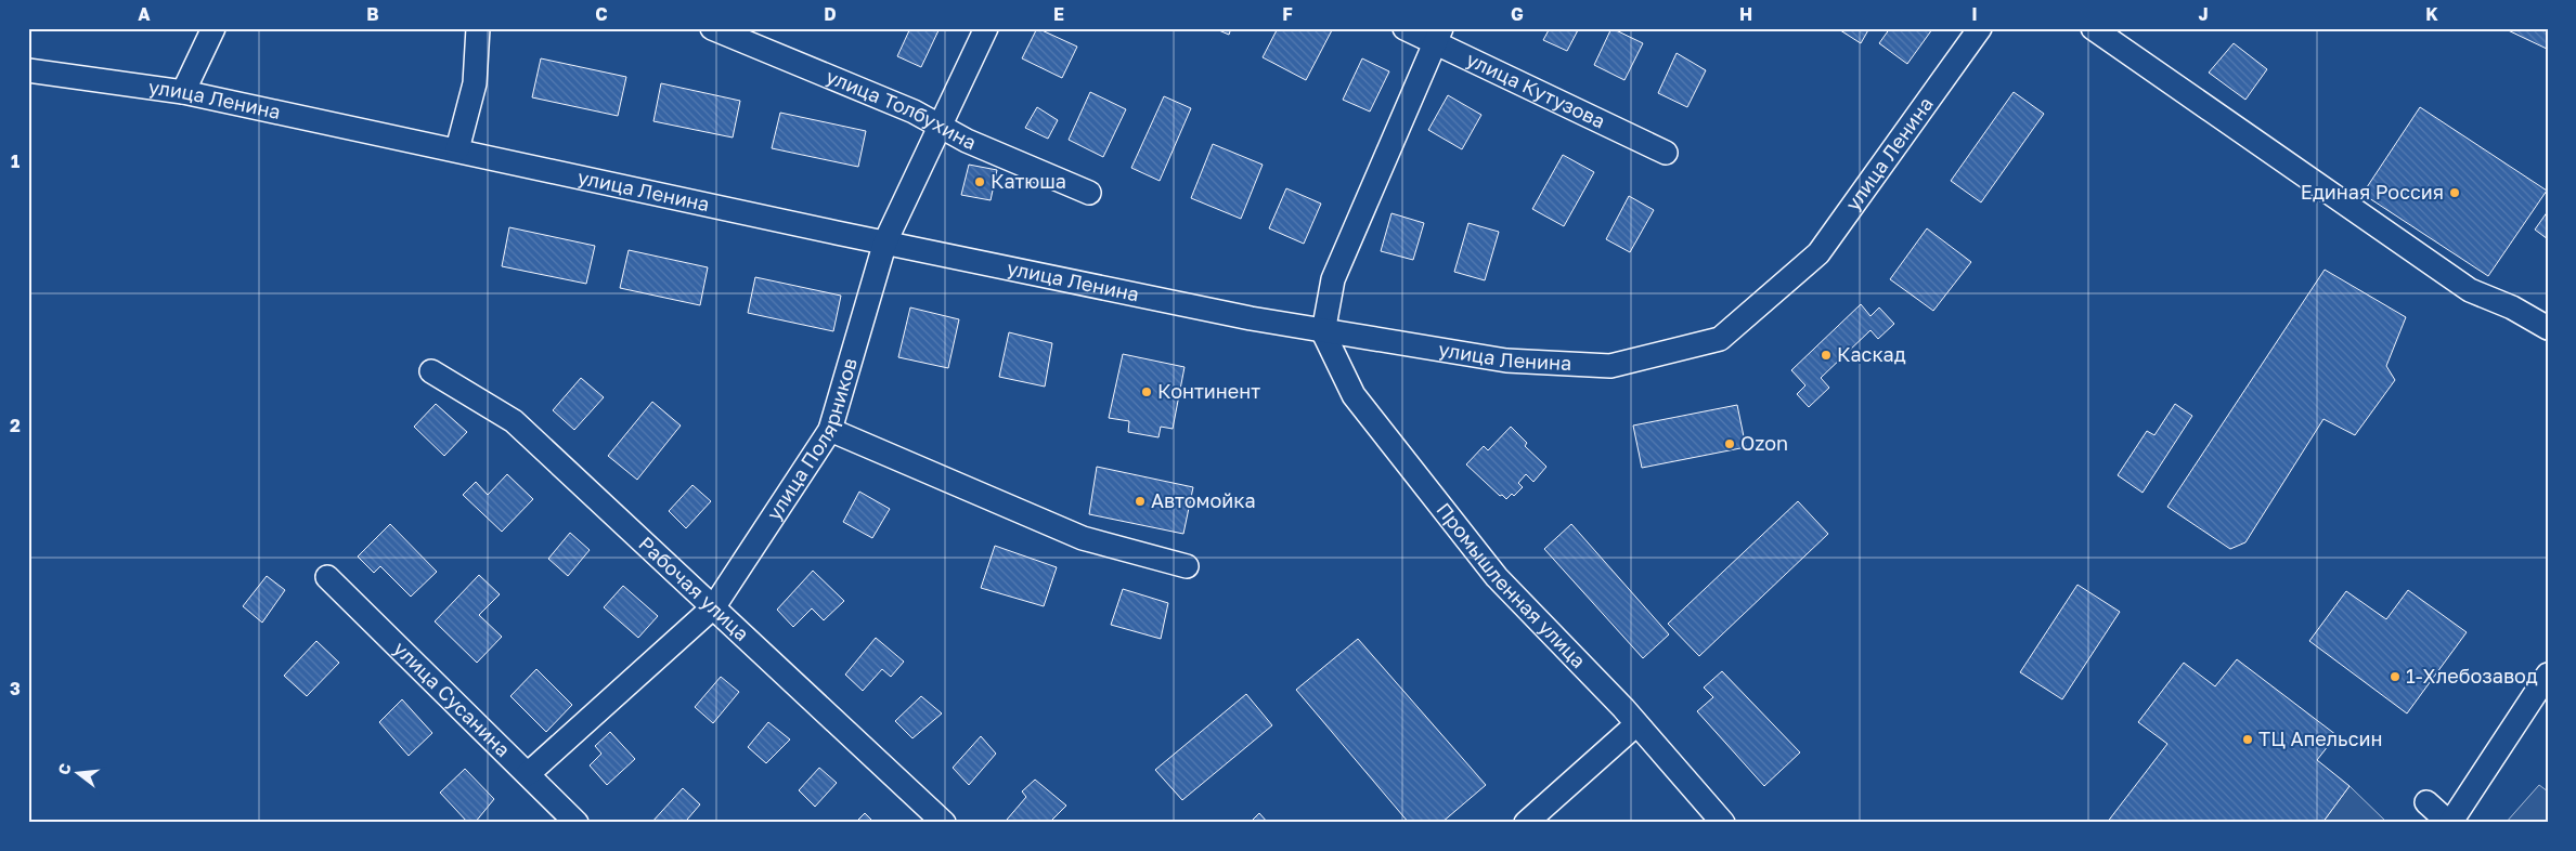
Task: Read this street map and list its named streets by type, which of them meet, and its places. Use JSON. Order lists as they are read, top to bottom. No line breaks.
{"streets":{"street":["улица Кутузова","улица Ленина","улица Толбухина","улица Полярников","Промышленная улица","Рабочая улица","улица Сусанина"]},"crossings":[["улица Ленина","улица Полярников"],["улица Ленина","Промышленная улица"],["улица Толбухина","улица Полярников"],["улица Полярников","Рабочая улица"],["улица Полярников","улица Сусанина"]],"places":["Катюша","Единая Россия","Каскад","Континент","Ozon","Автомойка","1-Хлебозавод","ТЦ Апельсин"],"north":"left","grid":{"columns":["A","B","C","D","E","F","G","H","I","J","K"],"rows":["1","2","3"]}}
